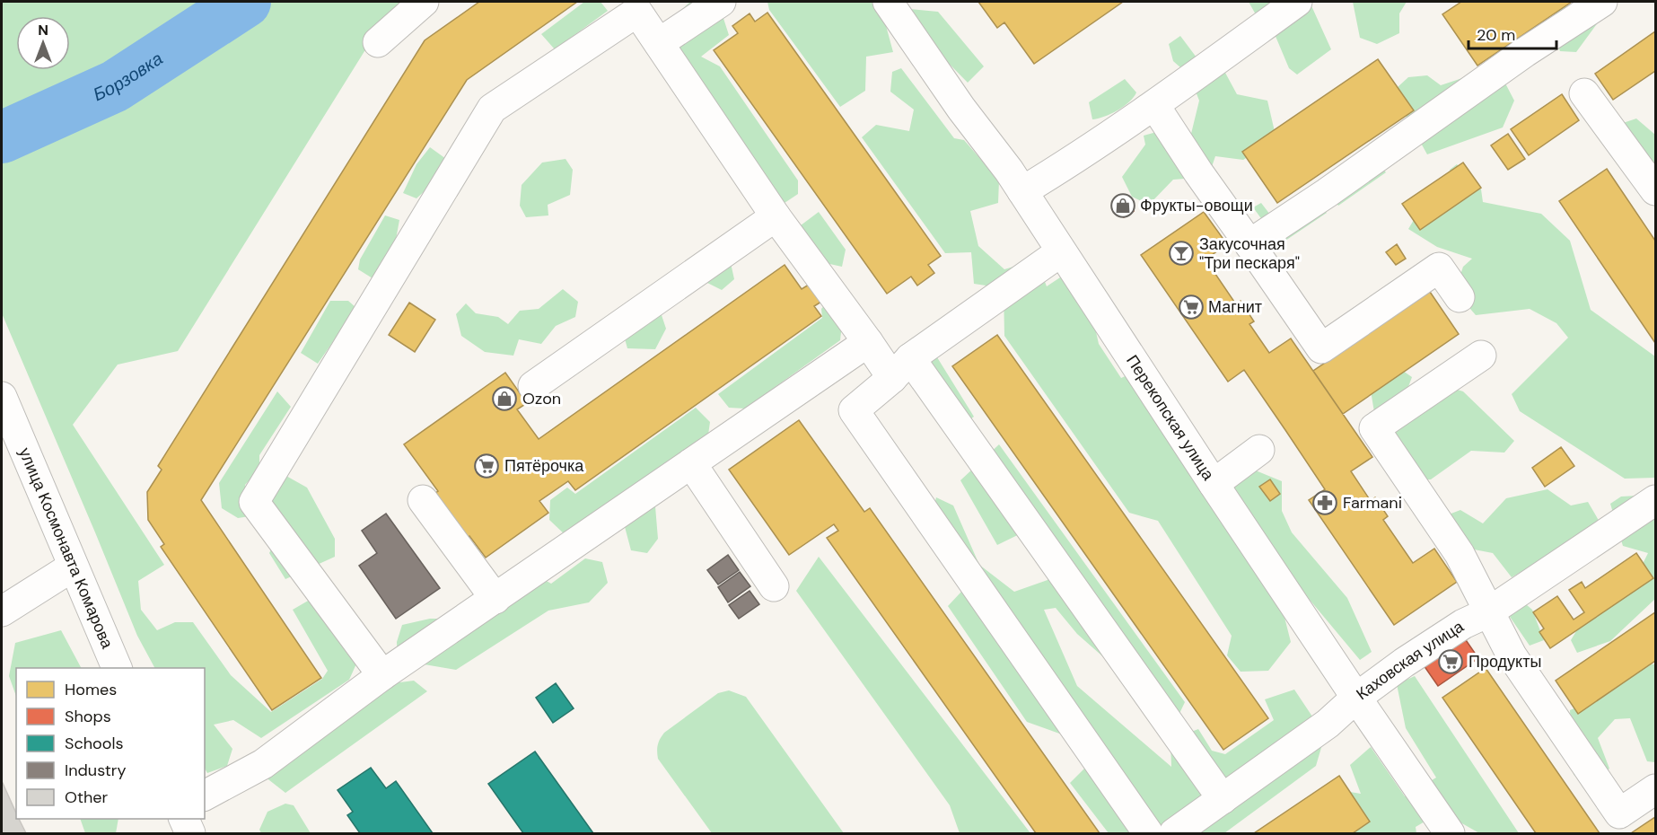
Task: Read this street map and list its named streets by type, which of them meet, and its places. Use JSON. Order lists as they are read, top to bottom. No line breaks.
{"streets":{"street":["Перекопская улица","улица Космонавта Комарова","Каховская улица"]},"crossings":[["Перекопская улица","Каховская улица"]],"water":["Борзовка"],"places":{"shop":["Фрукты-овощи","Ozon"],"bar":["Закусочная \"Три пескаря\""],"supermarket":["Магнит","Пятёрочка","Продукты"],"pharmacy":["Farmani"]},"legend":["Homes","Shops","Schools","Industry","Other"],"scale_bar":"20 m","north":"top"}
